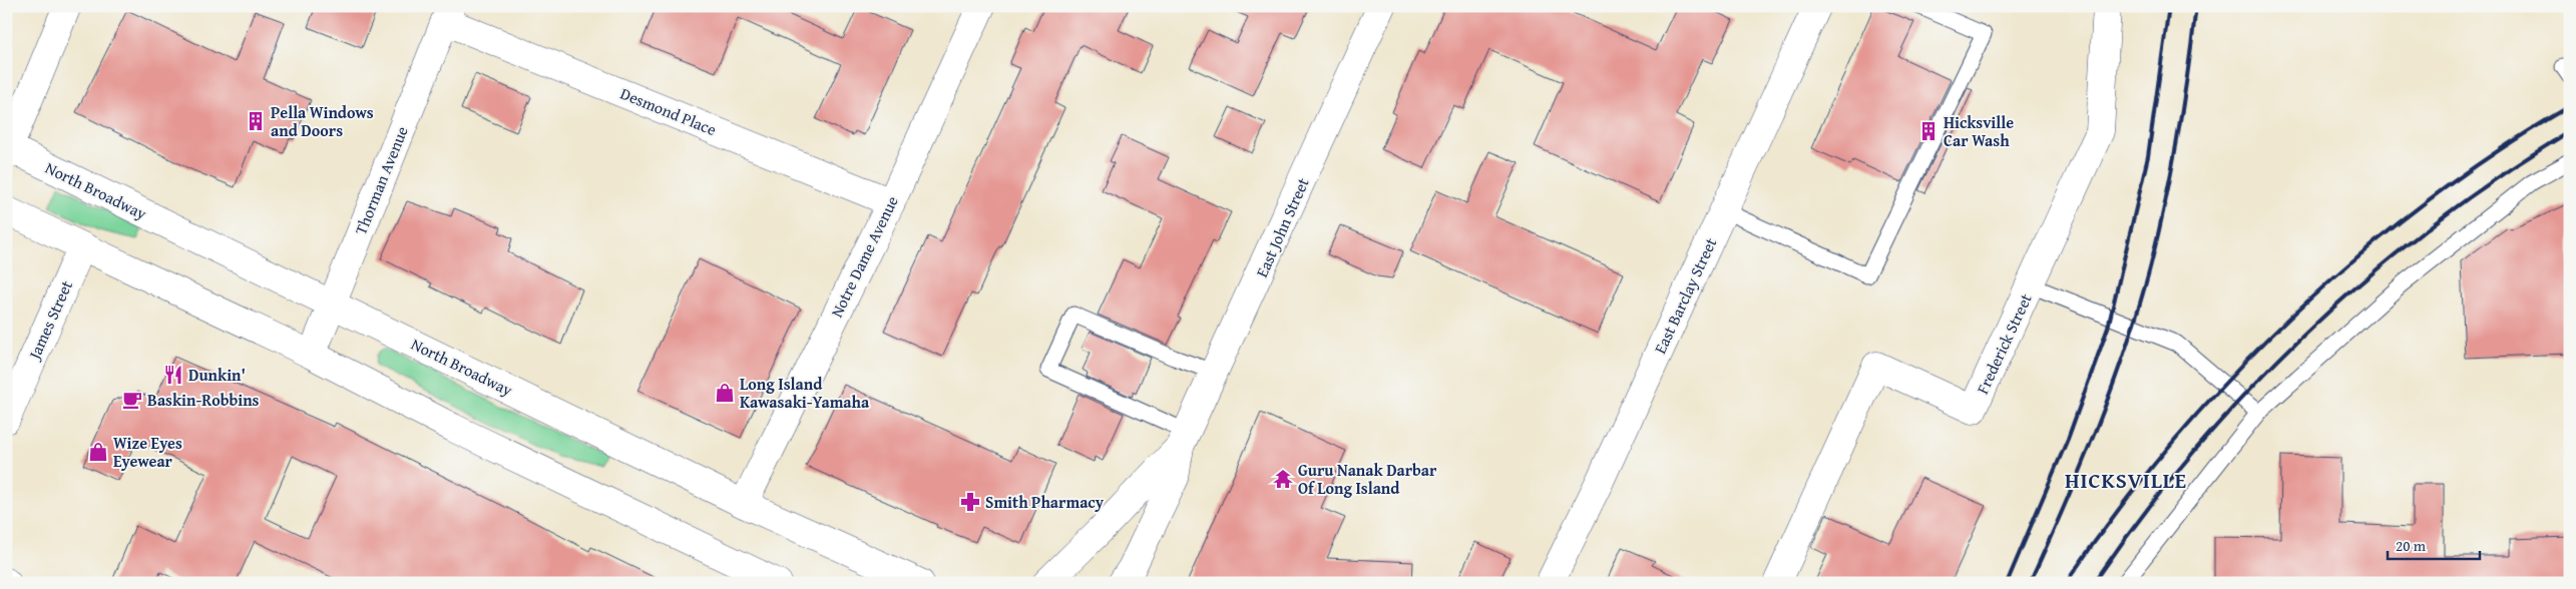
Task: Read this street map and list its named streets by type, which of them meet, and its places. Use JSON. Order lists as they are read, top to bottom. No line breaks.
{"streets":{"street":["Desmond Place","Thorman Avenue","North Broadway","East John Street","Notre Dame Avenue","East Barclay Street","James Street","Frederick Street"]},"crossings":[["Desmond Place","Thorman Avenue"],["Desmond Place","Notre Dame Avenue"],["Thorman Avenue","North Broadway"],["North Broadway","Notre Dame Avenue"]],"districts":["HICKSVILLE"],"places":{"building":["Pella Windows and Doors","Hicksville Car Wash"],"restaurant":["Dunkin'"],"shop":["Long Island Kawasaki-Yamaha","Wize Eyes Eyewear"],"cafe":["Baskin-Robbins"],"temple":["Guru Nanak Darbar Of Long Island"],"pharmacy":["Smith Pharmacy"]},"scale_bar":"20 m"}
